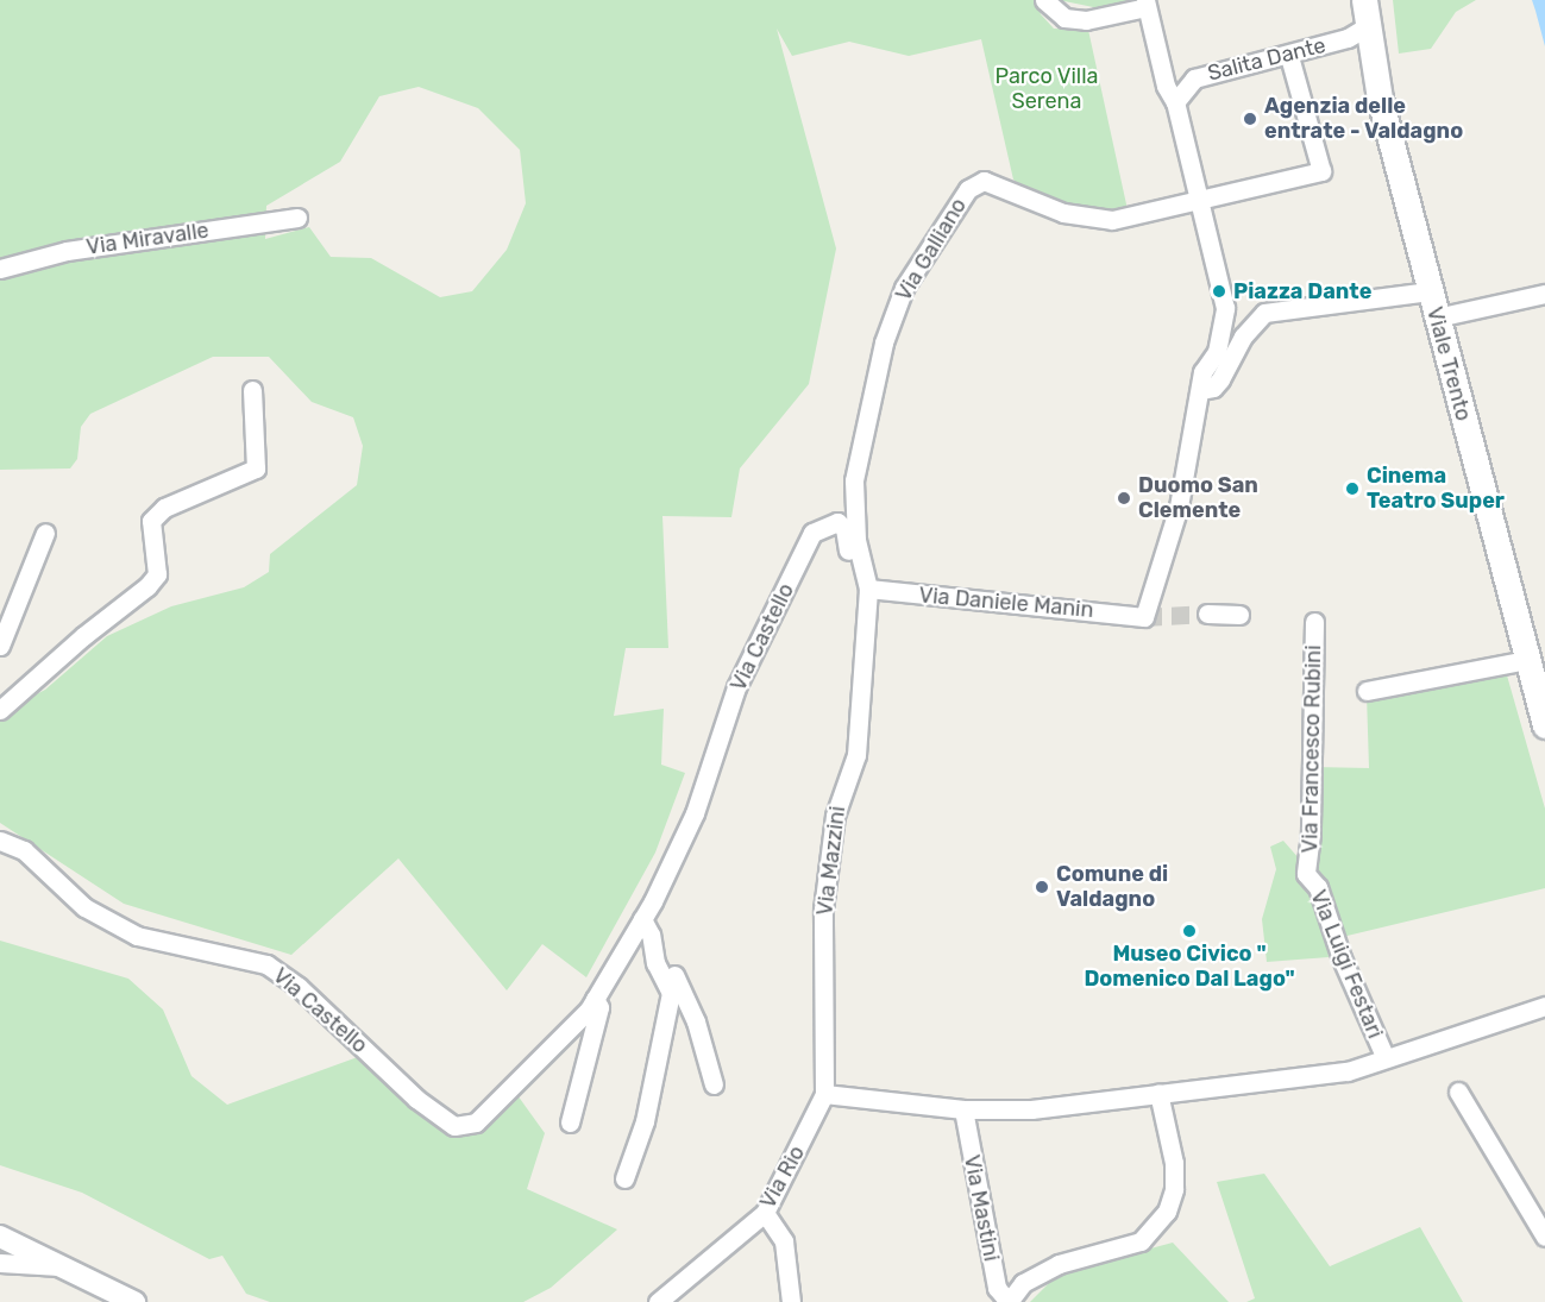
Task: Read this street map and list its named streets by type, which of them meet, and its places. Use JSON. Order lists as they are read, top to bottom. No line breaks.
{"streets":{"main road":["Viale Trento"],"street":["Salita Dante","Via Miravalle","Via Galliano","Via Daniele Manin","Via Castello","Via Francesco Rubini","Via Mazzini","Via Luigi Festari","Via Rio","Via Mastini"]},"crossings":[["Salita Dante","Viale Trento"],["Via Galliano","Via Daniele Manin"],["Via Galliano","Via Castello"],["Via Galliano","Via Mazzini"],["Via Daniele Manin","Via Mazzini"],["Via Francesco Rubini","Via Luigi Festari"],["Via Mazzini","Via Rio"]],"parks":["Parco Villa Serena"],"places":["Agenzia delle entrate - Valdagno","Piazza Dante","Cinema Teatro Super","Duomo San Clemente","Comune di Valdagno","Museo Civico \" Domenico Dal Lago\""]}
